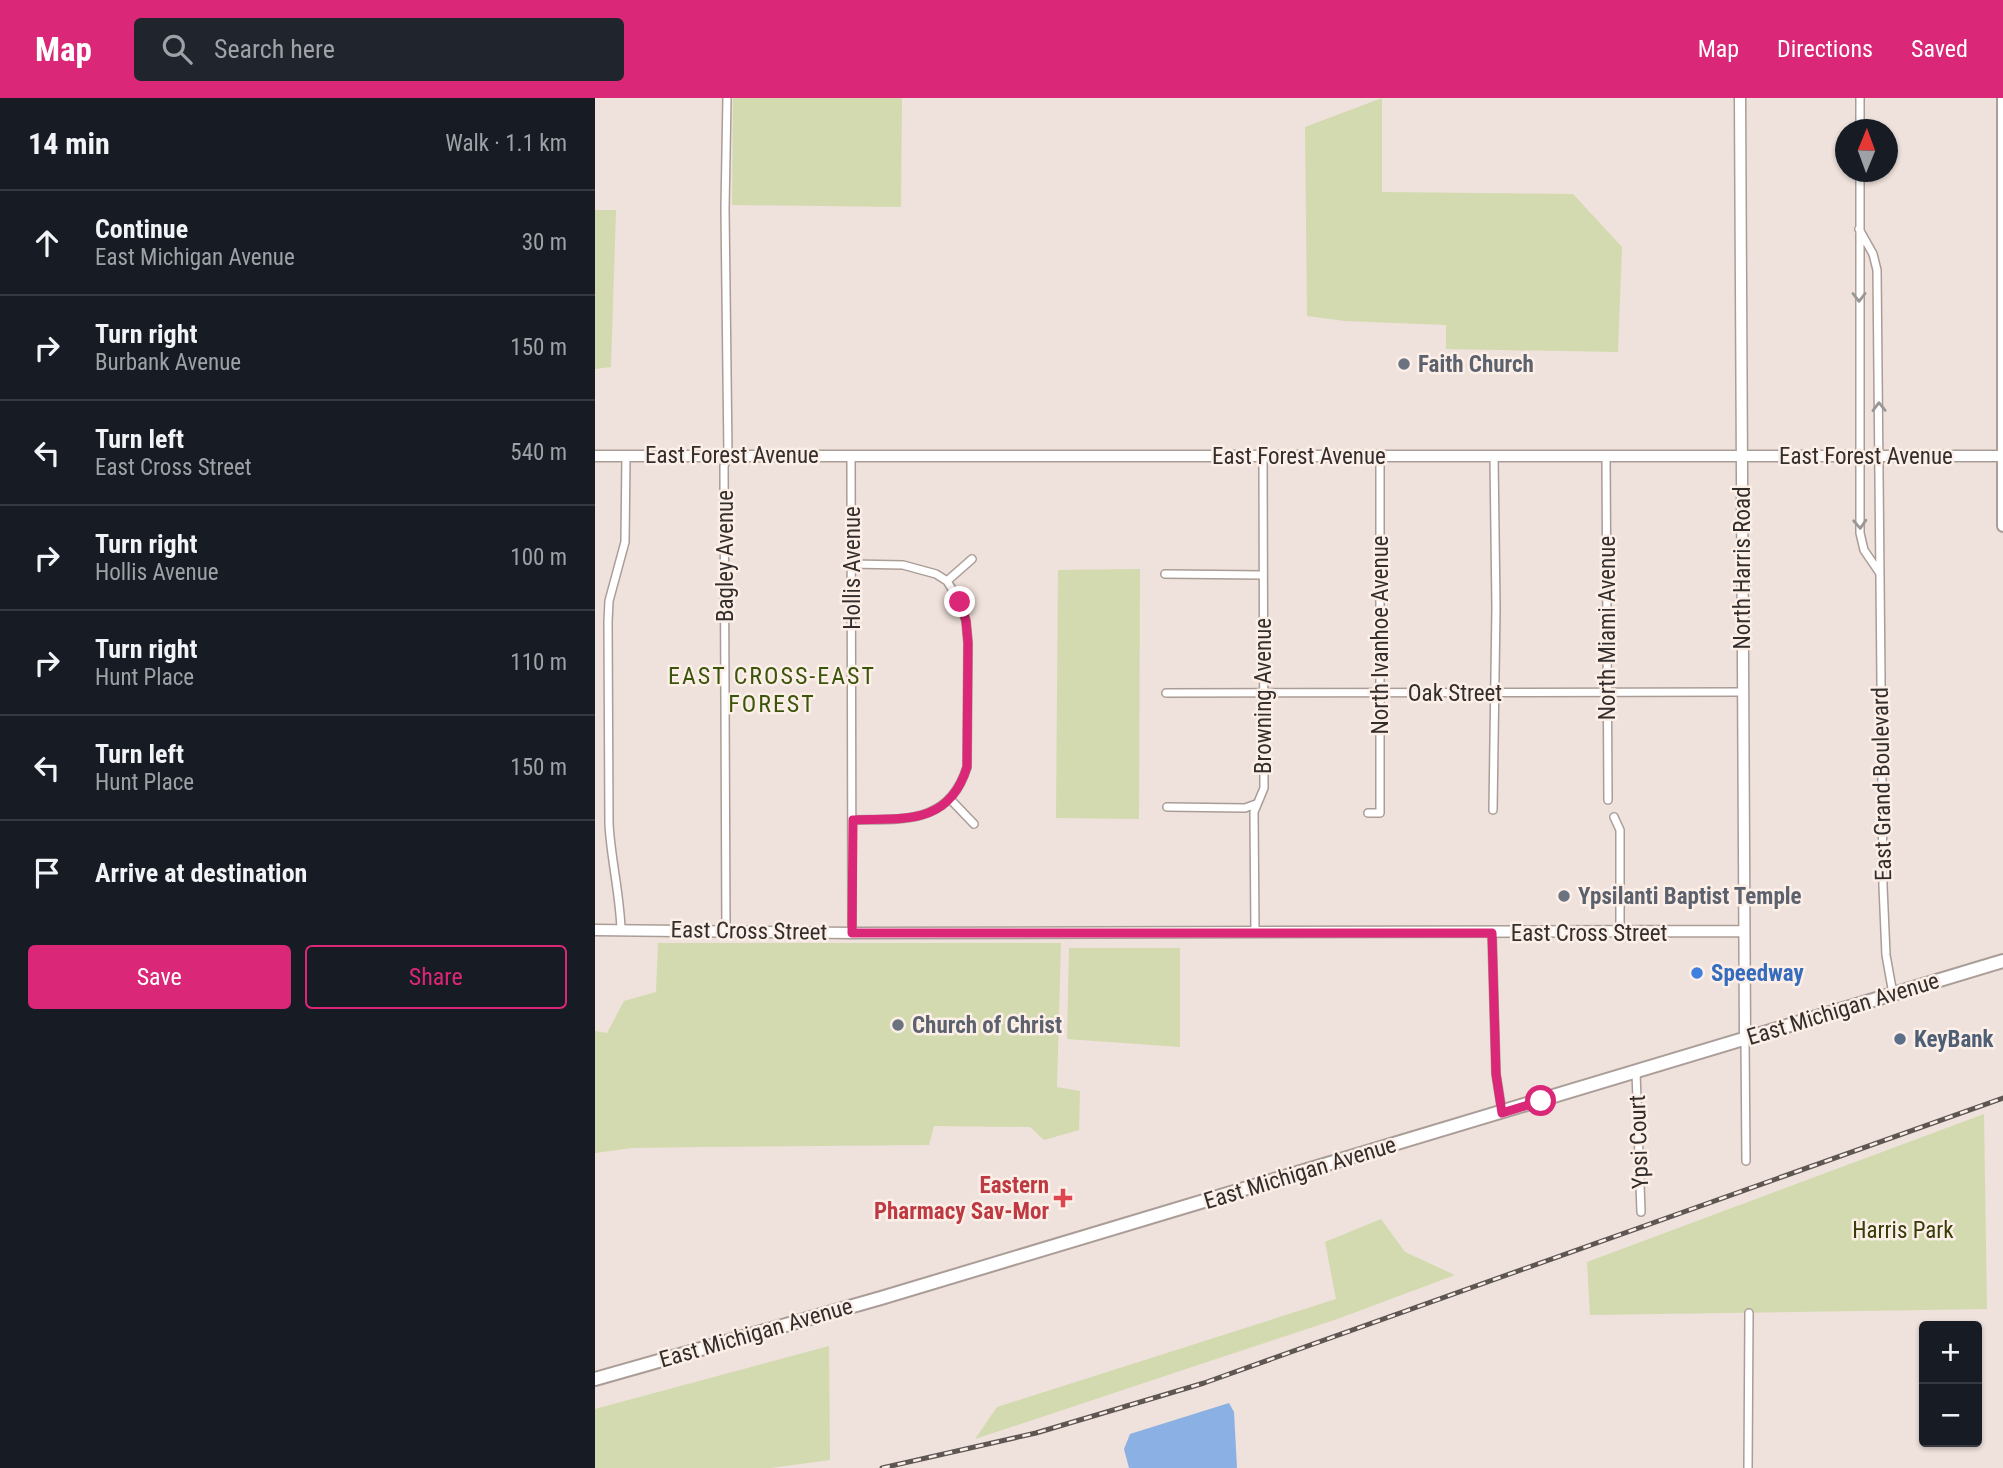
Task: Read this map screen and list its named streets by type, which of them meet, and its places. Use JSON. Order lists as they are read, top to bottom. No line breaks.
{"streets":{"main road":["East Michigan Avenue"],"street":["East Forest Avenue","Bagley Avenue","Hollis Avenue","North Harris Road","North Miami Avenue","North Ivanhoe Avenue","Oak Street","Browning Avenue","East Grand Boulevard","East Cross Street","Ypsi Court"]},"crossings":[["East Forest Avenue","Bagley Avenue"],["East Forest Avenue","Hollis Avenue"],["East Forest Avenue","North Harris Road"],["East Forest Avenue","North Miami Avenue"],["East Forest Avenue","North Ivanhoe Avenue"],["East Forest Avenue","Browning Avenue"],["East Forest Avenue","East Grand Boulevard"],["Bagley Avenue","East Cross Street"],["Hollis Avenue","East Cross Street"],["North Harris Road","Oak Street"],["North Harris Road","East Cross Street"],["North Harris Road","East Michigan Avenue"],["North Miami Avenue","Oak Street"],["North Ivanhoe Avenue","Oak Street"],["Oak Street","Browning Avenue"],["Browning Avenue","East Cross Street"],["East Grand Boulevard","East Michigan Avenue"],["East Michigan Avenue","Ypsi Court"]],"districts":["EAST CROSS-EAST FOREST"],"parks":["Harris Park"],"places":{"other":["Faith Church","Ypsilanti Baptist Temple","Speedway","Church of Christ","KeyBank"],"health":["Eastern Pharmacy Sav-Mor"]},"north":"top","page":{"header":"Map","search":"Search here","nav":["Map","Directions","Saved"],"heading":["14 min","Walk · 1.1 km"],"list":[["Continue","East Michigan Avenue","30 m"],["Turn right","Burbank Avenue","150 m"],["Turn left","East Cross Street","540 m"],["Turn right","Hollis Avenue","100 m"],["Turn right","Hunt Place","110 m"],["Turn left","Hunt Place","150 m"],"Arrive at destination"],"buttons":["Save","Share"],"map_buttons":["+","−"]}}
